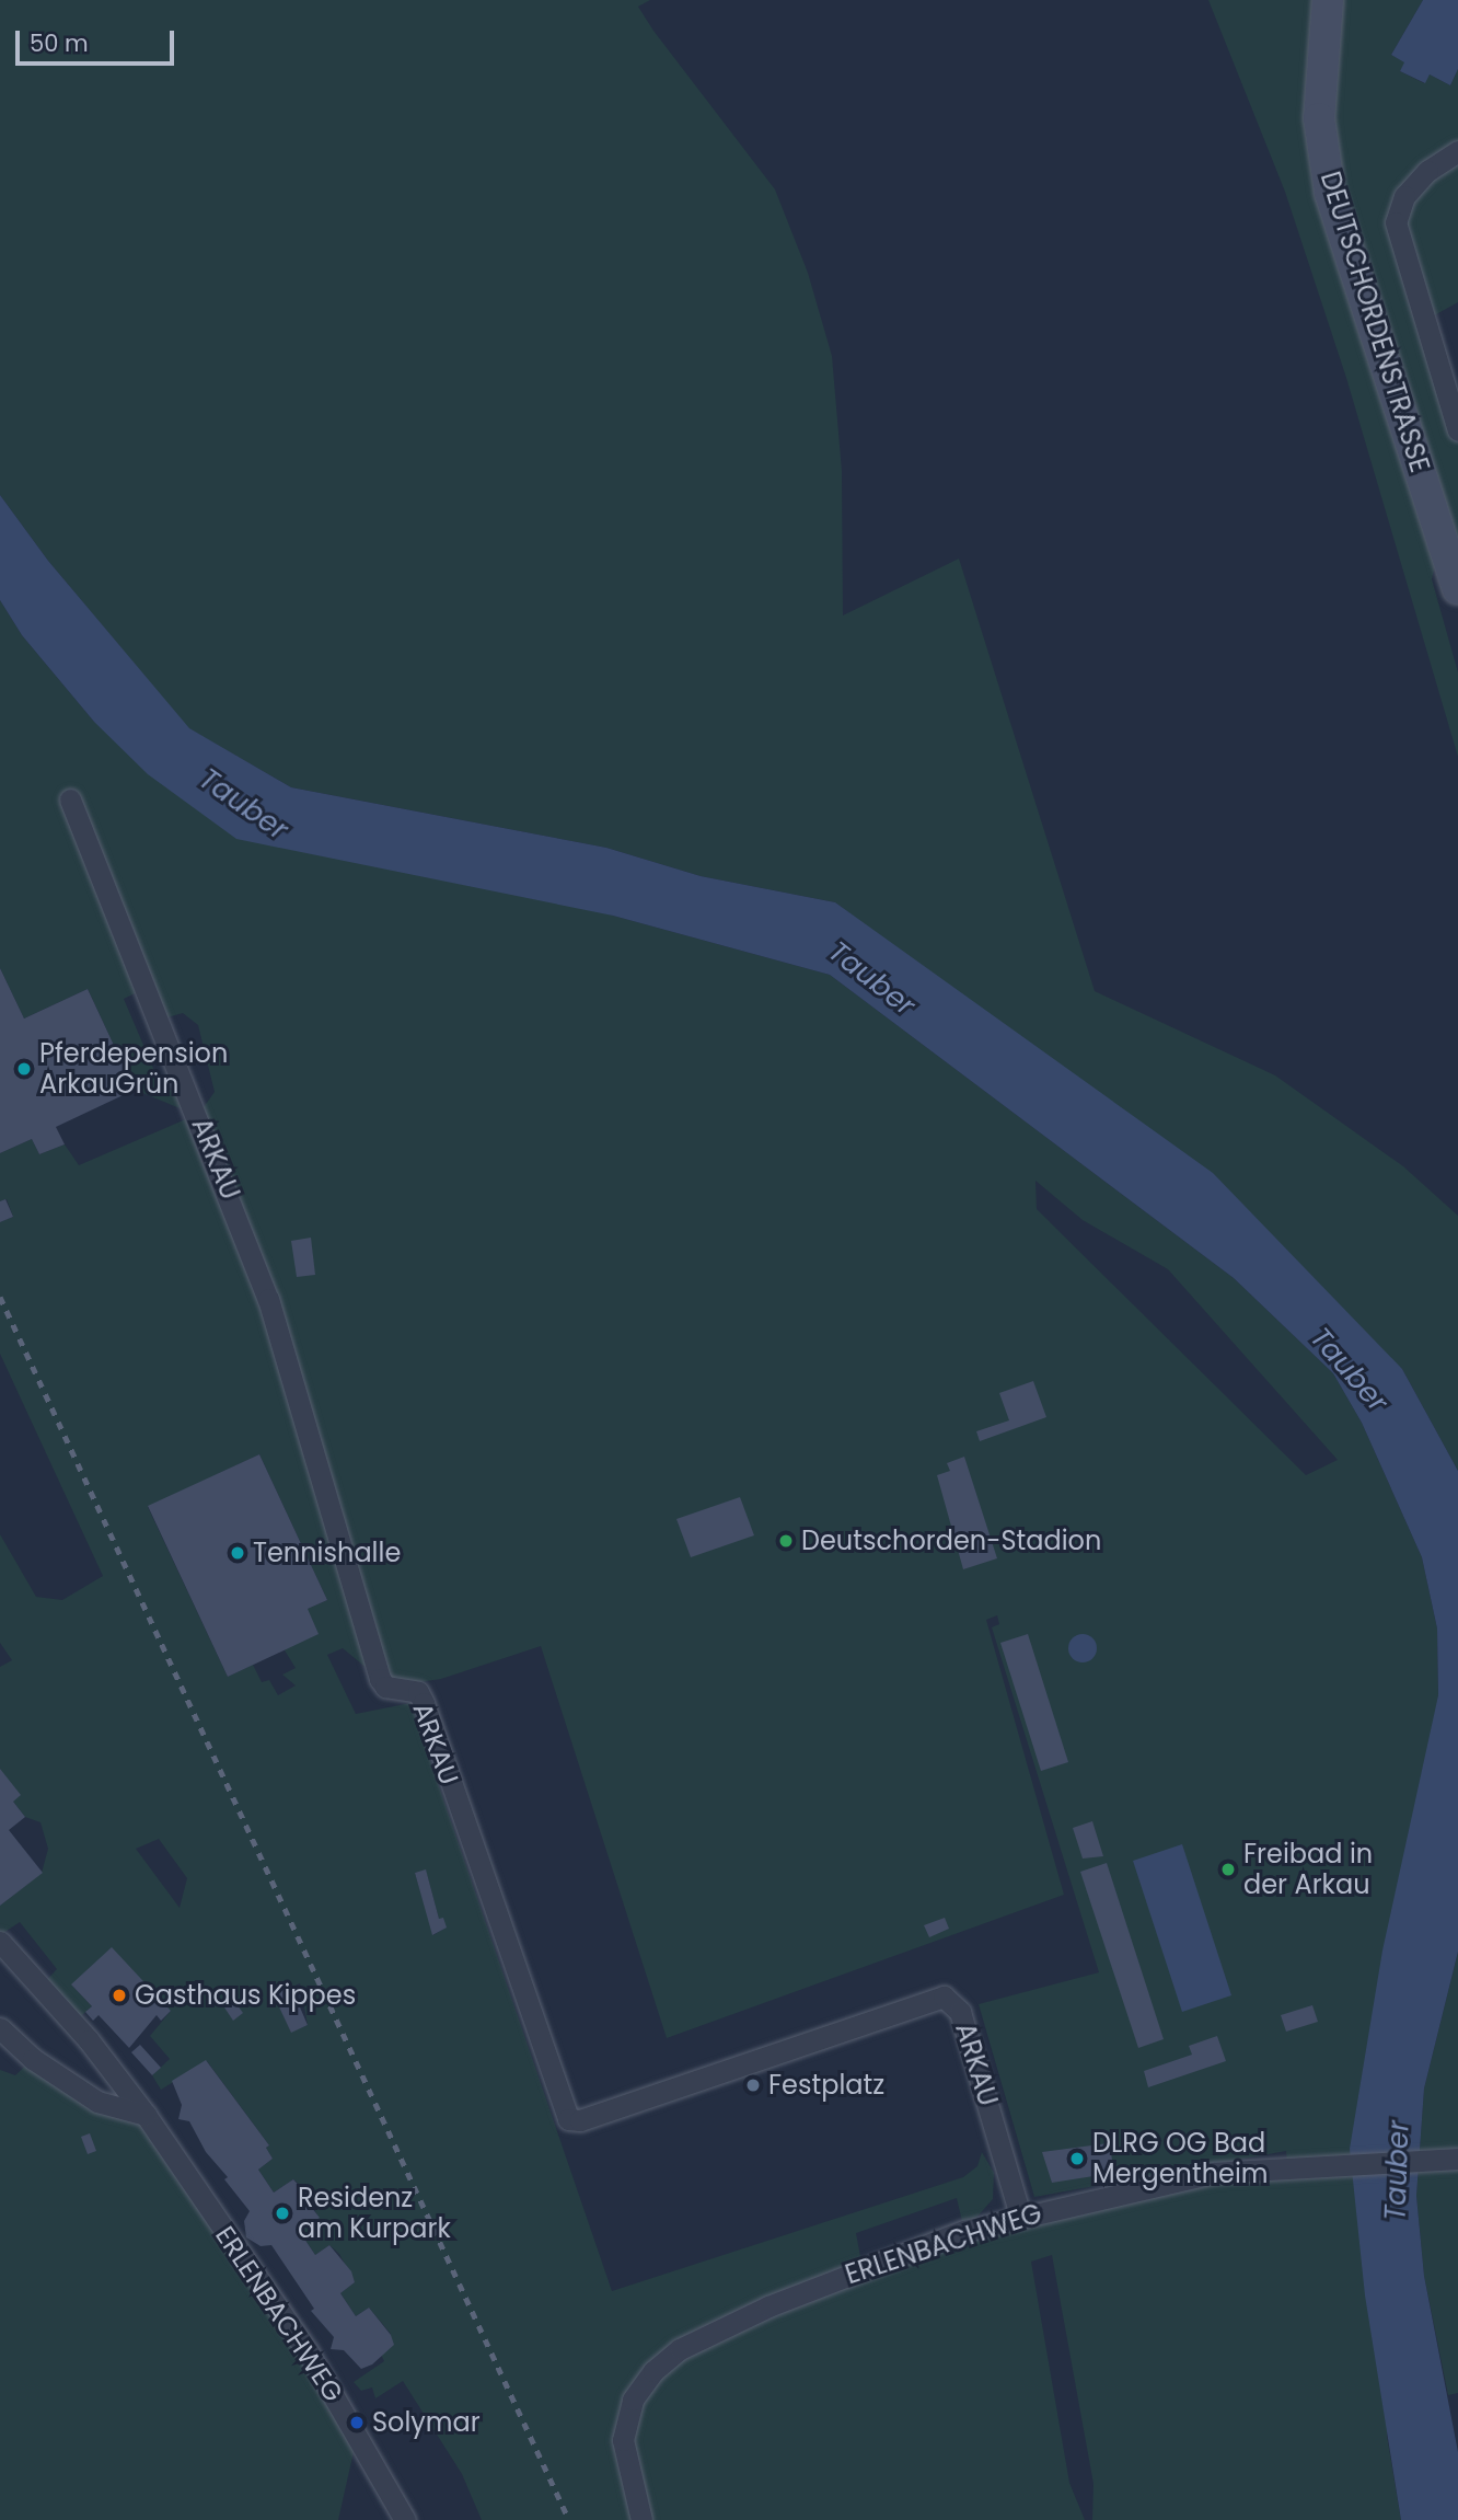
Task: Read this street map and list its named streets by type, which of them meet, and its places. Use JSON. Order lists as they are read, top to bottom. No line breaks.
{"streets":{"street":["DEUTSCHORDENSTRASSE","ARKAU","ERLENBACHWEG"]},"crossings":[["ARKAU","ERLENBACHWEG"]],"water":["Tauber"],"places":["Pferdepension ArkauGrün","Deutschorden-Stadion","Tennishalle","Freibad in der Arkau","Gasthaus Kippes","Festplatz","DLRG OG Bad Mergentheim","Residenz am Kurpark","Solymar"],"scale_bar":"50 m"}
